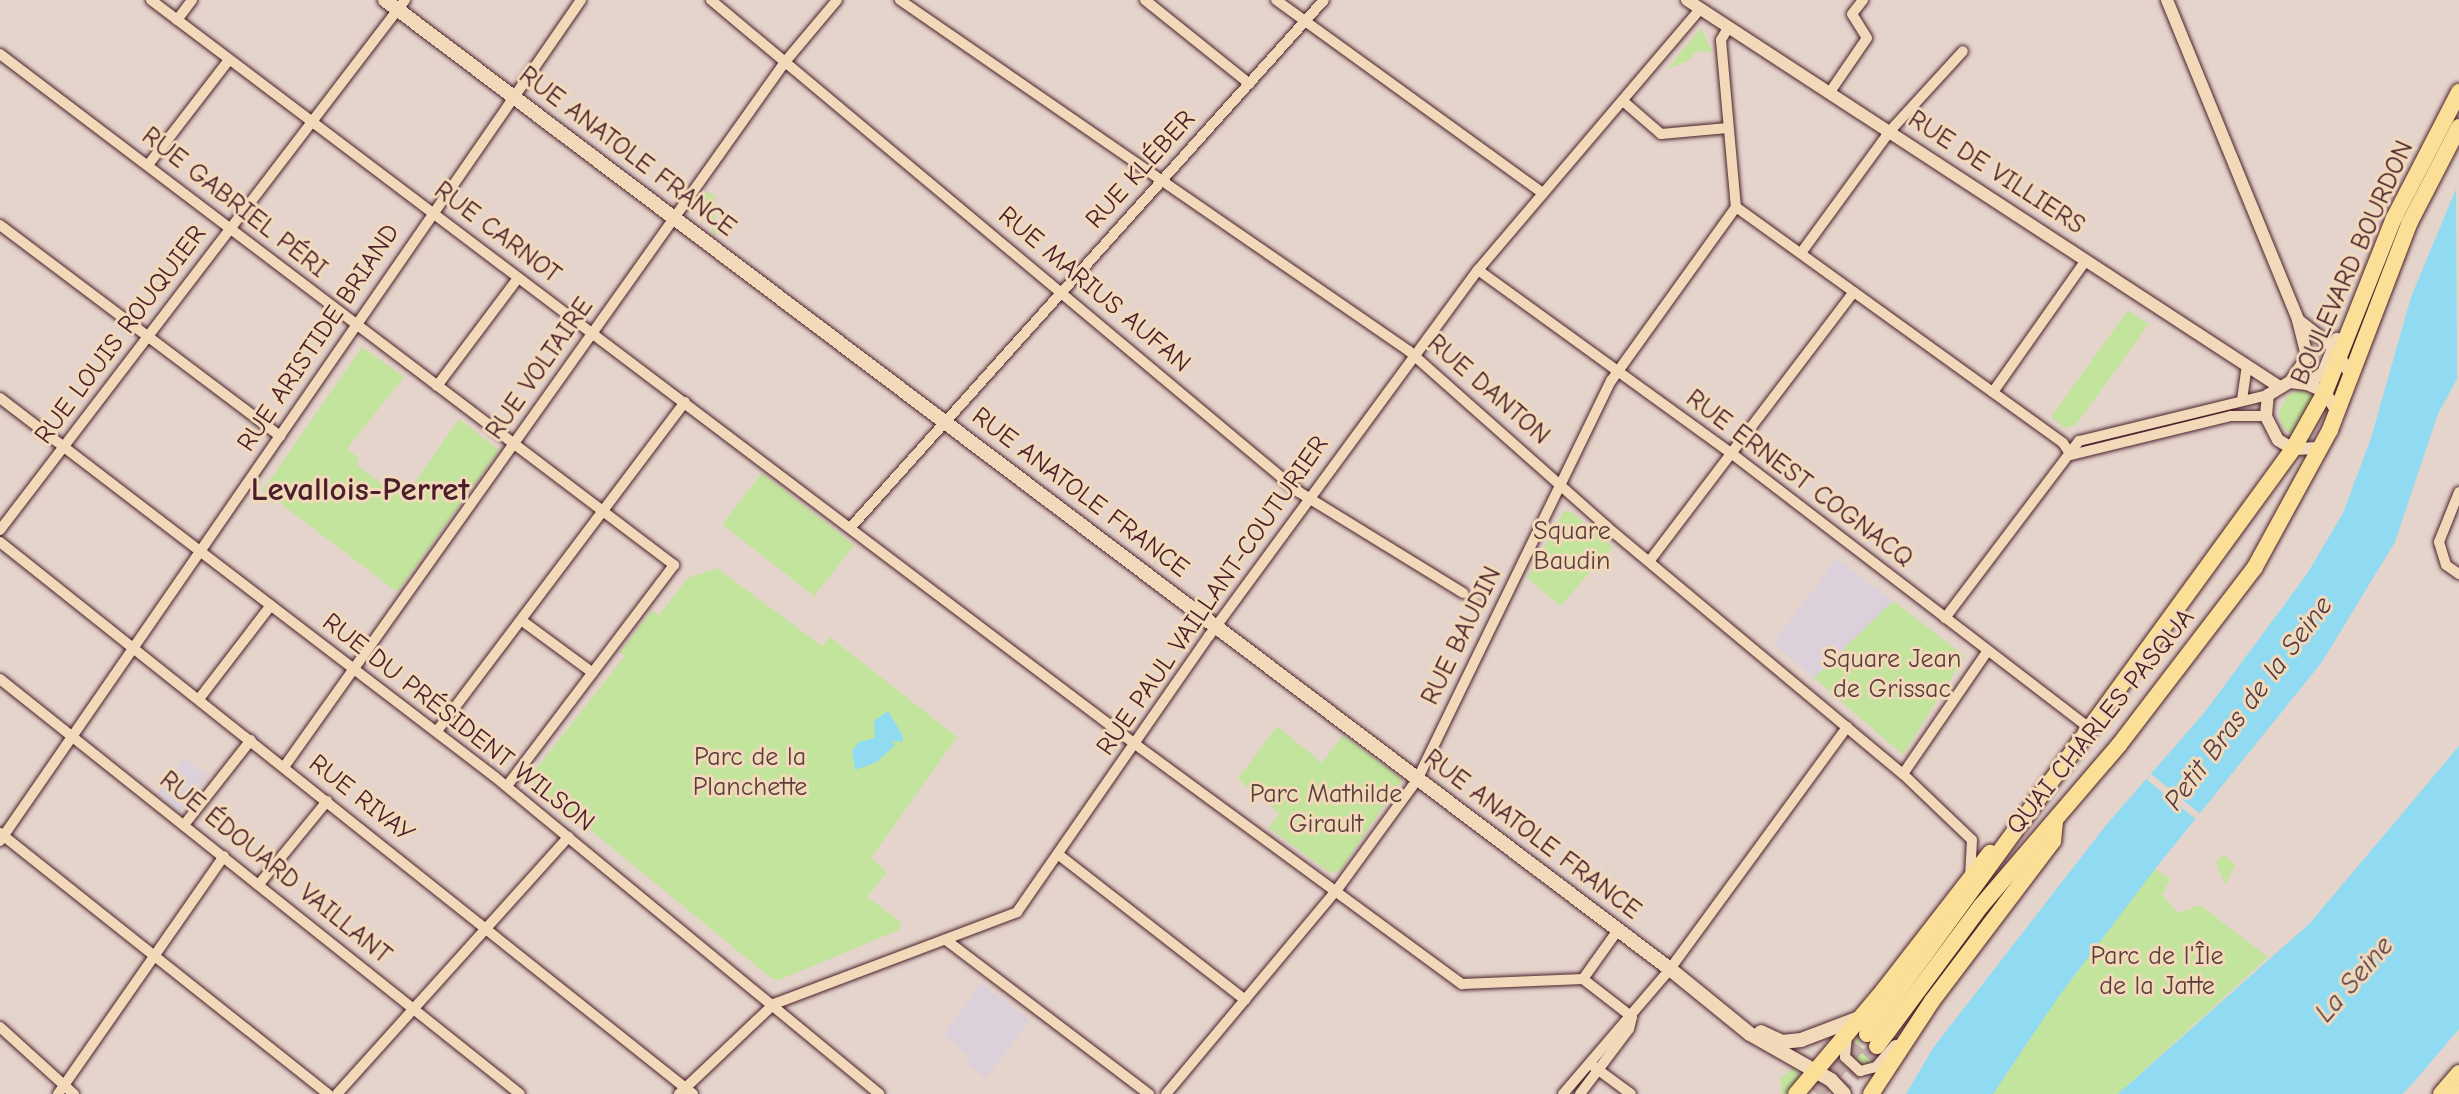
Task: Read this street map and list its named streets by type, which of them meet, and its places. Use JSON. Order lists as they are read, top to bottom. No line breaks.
{"streets":{"main road":["RUE ANATOLE FRANCE","BOULEVARD BOURDON","QUAI CHARLES PASQUA"],"street":["RUE KLÉBER","RUE DE VILLIERS","RUE GABRIEL PÉRI","RUE CARNOT","RUE MARIUS AUFAN","RUE LOUIS ROUQUIER","RUE ARISTIDE BRIAND","RUE VOLTAIRE","RUE DANTON","RUE ERNEST COGNACQ","RUE PAUL VAILLANT-COUTURIER","RUE BAUDIN","RUE DU PRÉSIDENT WILSON","RUE RIVAY","RUE ÉDOUARD VAILLANT"]},"crossings":[["RUE ANATOLE FRANCE","RUE KLÉBER"],["RUE ANATOLE FRANCE","RUE LOUIS ROUQUIER"],["RUE ANATOLE FRANCE","RUE ARISTIDE BRIAND"],["RUE ANATOLE FRANCE","RUE VOLTAIRE"],["RUE ANATOLE FRANCE","RUE PAUL VAILLANT-COUTURIER"],["RUE ANATOLE FRANCE","RUE BAUDIN"],["RUE KLÉBER","RUE CARNOT"],["RUE KLÉBER","RUE MARIUS AUFAN"],["RUE KLÉBER","RUE DANTON"],["RUE DE VILLIERS","RUE PAUL VAILLANT-COUTURIER"],["RUE GABRIEL PÉRI","RUE LOUIS ROUQUIER"],["RUE GABRIEL PÉRI","RUE ARISTIDE BRIAND"],["RUE GABRIEL PÉRI","RUE VOLTAIRE"],["RUE CARNOT","RUE LOUIS ROUQUIER"],["RUE CARNOT","RUE ARISTIDE BRIAND"],["RUE CARNOT","RUE VOLTAIRE"],["RUE CARNOT","RUE PAUL VAILLANT-COUTURIER"],["RUE CARNOT","RUE BAUDIN"],["BOULEVARD BOURDON","QUAI CHARLES PASQUA"],["RUE MARIUS AUFAN","RUE VOLTAIRE"],["RUE MARIUS AUFAN","RUE PAUL VAILLANT-COUTURIER"],["RUE LOUIS ROUQUIER","RUE DU PRÉSIDENT WILSON"],["RUE ARISTIDE BRIAND","RUE DU PRÉSIDENT WILSON"],["RUE ARISTIDE BRIAND","RUE RIVAY"],["RUE ARISTIDE BRIAND","RUE ÉDOUARD VAILLANT"],["RUE VOLTAIRE","RUE DU PRÉSIDENT WILSON"],["RUE VOLTAIRE","RUE RIVAY"],["RUE DANTON","RUE PAUL VAILLANT-COUTURIER"],["RUE DANTON","RUE BAUDIN"],["RUE ERNEST COGNACQ","RUE PAUL VAILLANT-COUTURIER"],["RUE ERNEST COGNACQ","RUE BAUDIN"],["RUE ERNEST COGNACQ","QUAI CHARLES PASQUA"],["RUE PAUL VAILLANT-COUTURIER","RUE DU PRÉSIDENT WILSON"],["RUE PAUL VAILLANT-COUTURIER","RUE RIVAY"]],"districts":["Levallois-Perret"],"water":["Petit Bras de la Seine","La Seine"],"parks":["Square Baudin","Square Jean de Grissac","Parc de la Planchette","Parc Mathilde Girault","Parc de l'Île de la Jatte"]}
